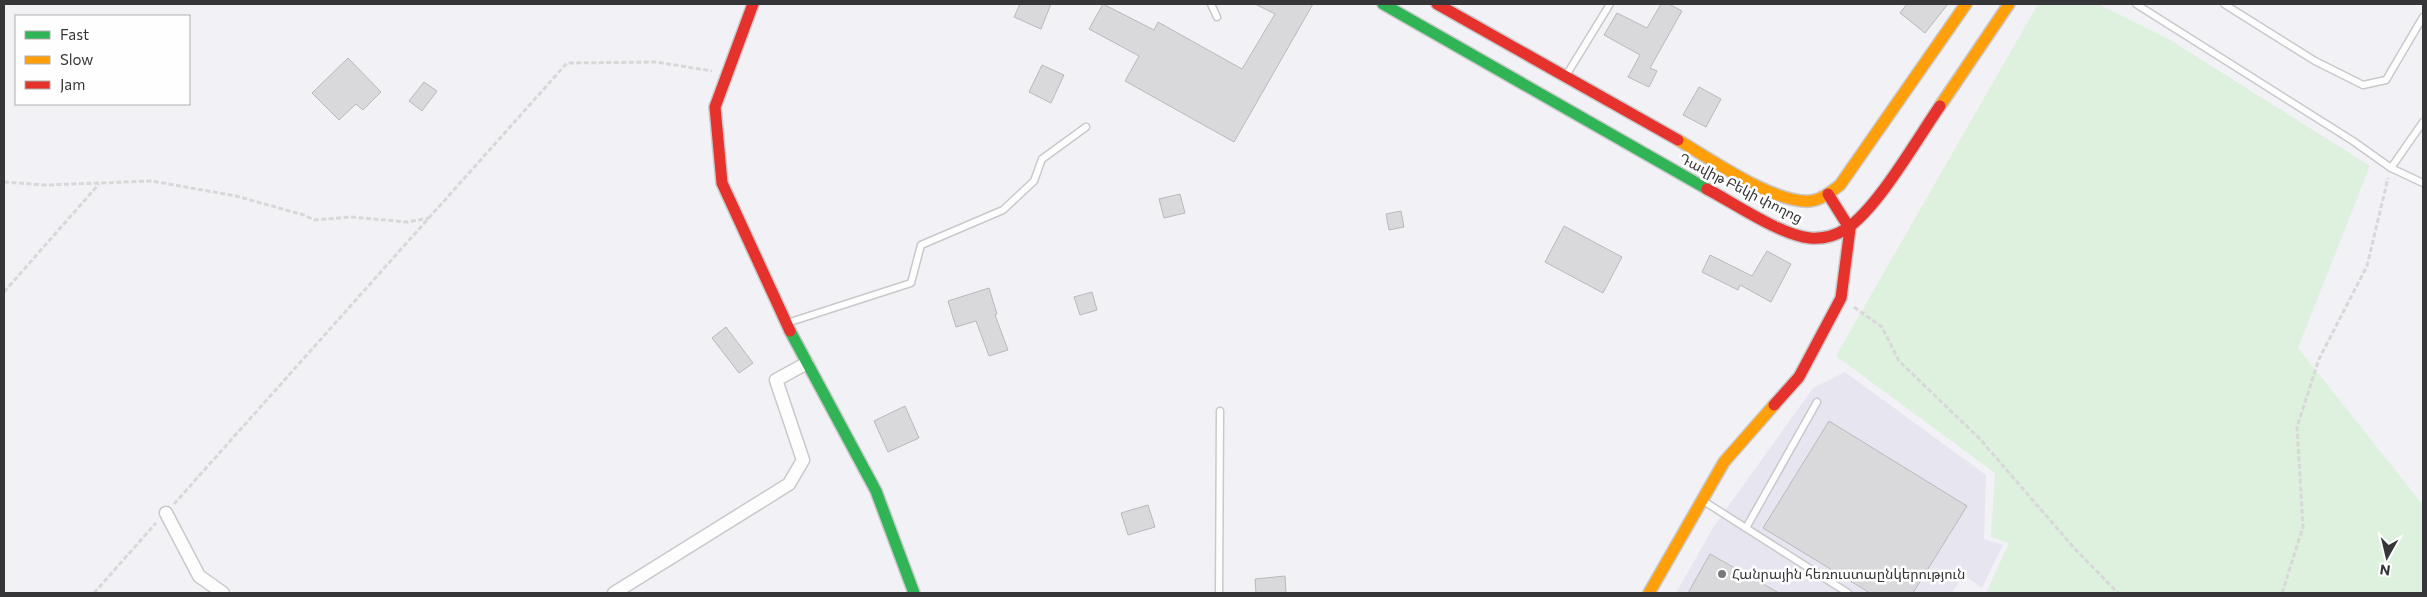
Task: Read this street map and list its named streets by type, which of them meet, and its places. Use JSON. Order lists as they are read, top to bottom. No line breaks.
{"streets":{"main road":["Դավիթ Բեկի փողոց"]},"places":["Հանրային հեռուստաընկերություն"],"legend":["Fast","Slow","Jam"],"north":"bottom"}
